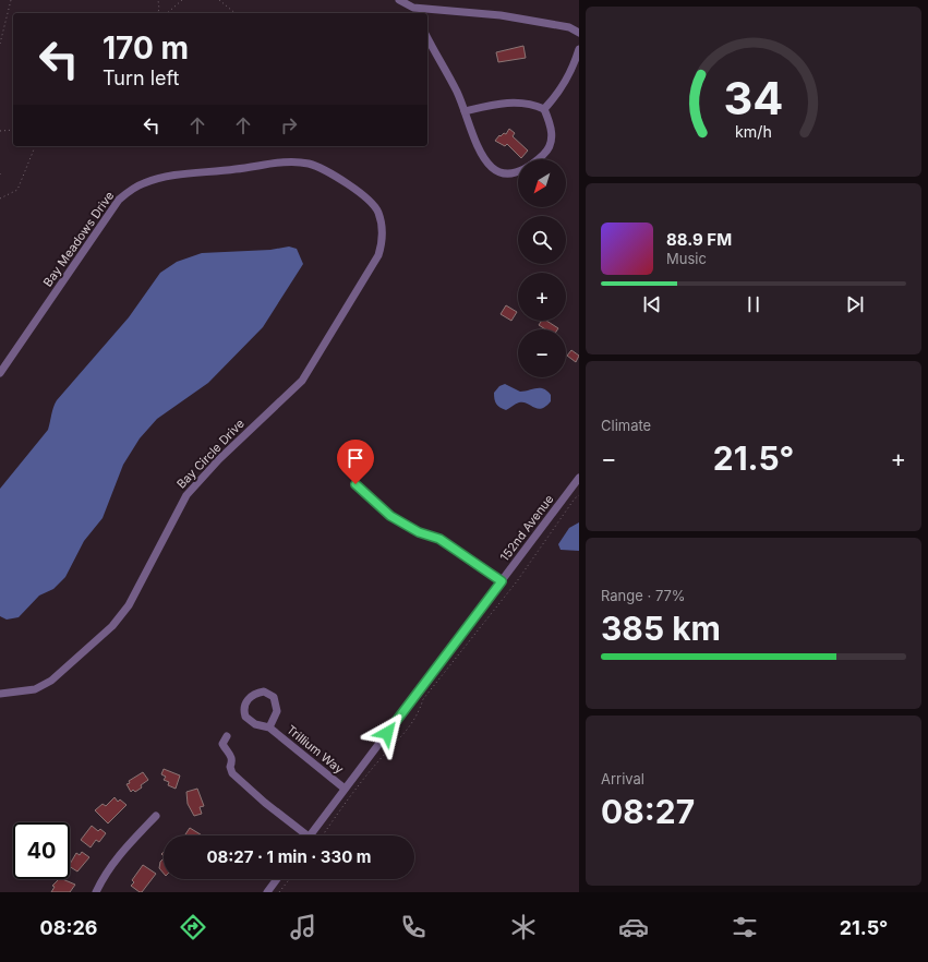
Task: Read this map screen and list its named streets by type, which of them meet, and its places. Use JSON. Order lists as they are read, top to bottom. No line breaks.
{"streets":{"street":["Bay Meadows Drive","Bay Circle Drive","152nd Avenue","Trillium Way"]},"crossings":[["Bay Meadows Drive","Bay Circle Drive"],["152nd Avenue","Trillium Way"]],"north":"bottom left","page":{"turn":["170 m","Turn left"],"map_buttons":["+","−"],"song":["88.9 FM","Music"],"tile":["Climate",["Range · 77%","385 km"],["Arrival","08:27"]],"heat":["−","21.5°","+"],"limit":"40","trip":"08:27 · 1 min · 330 m","tabs":["08:26","21.5°"],"gauge":["34","km/h"]}}
